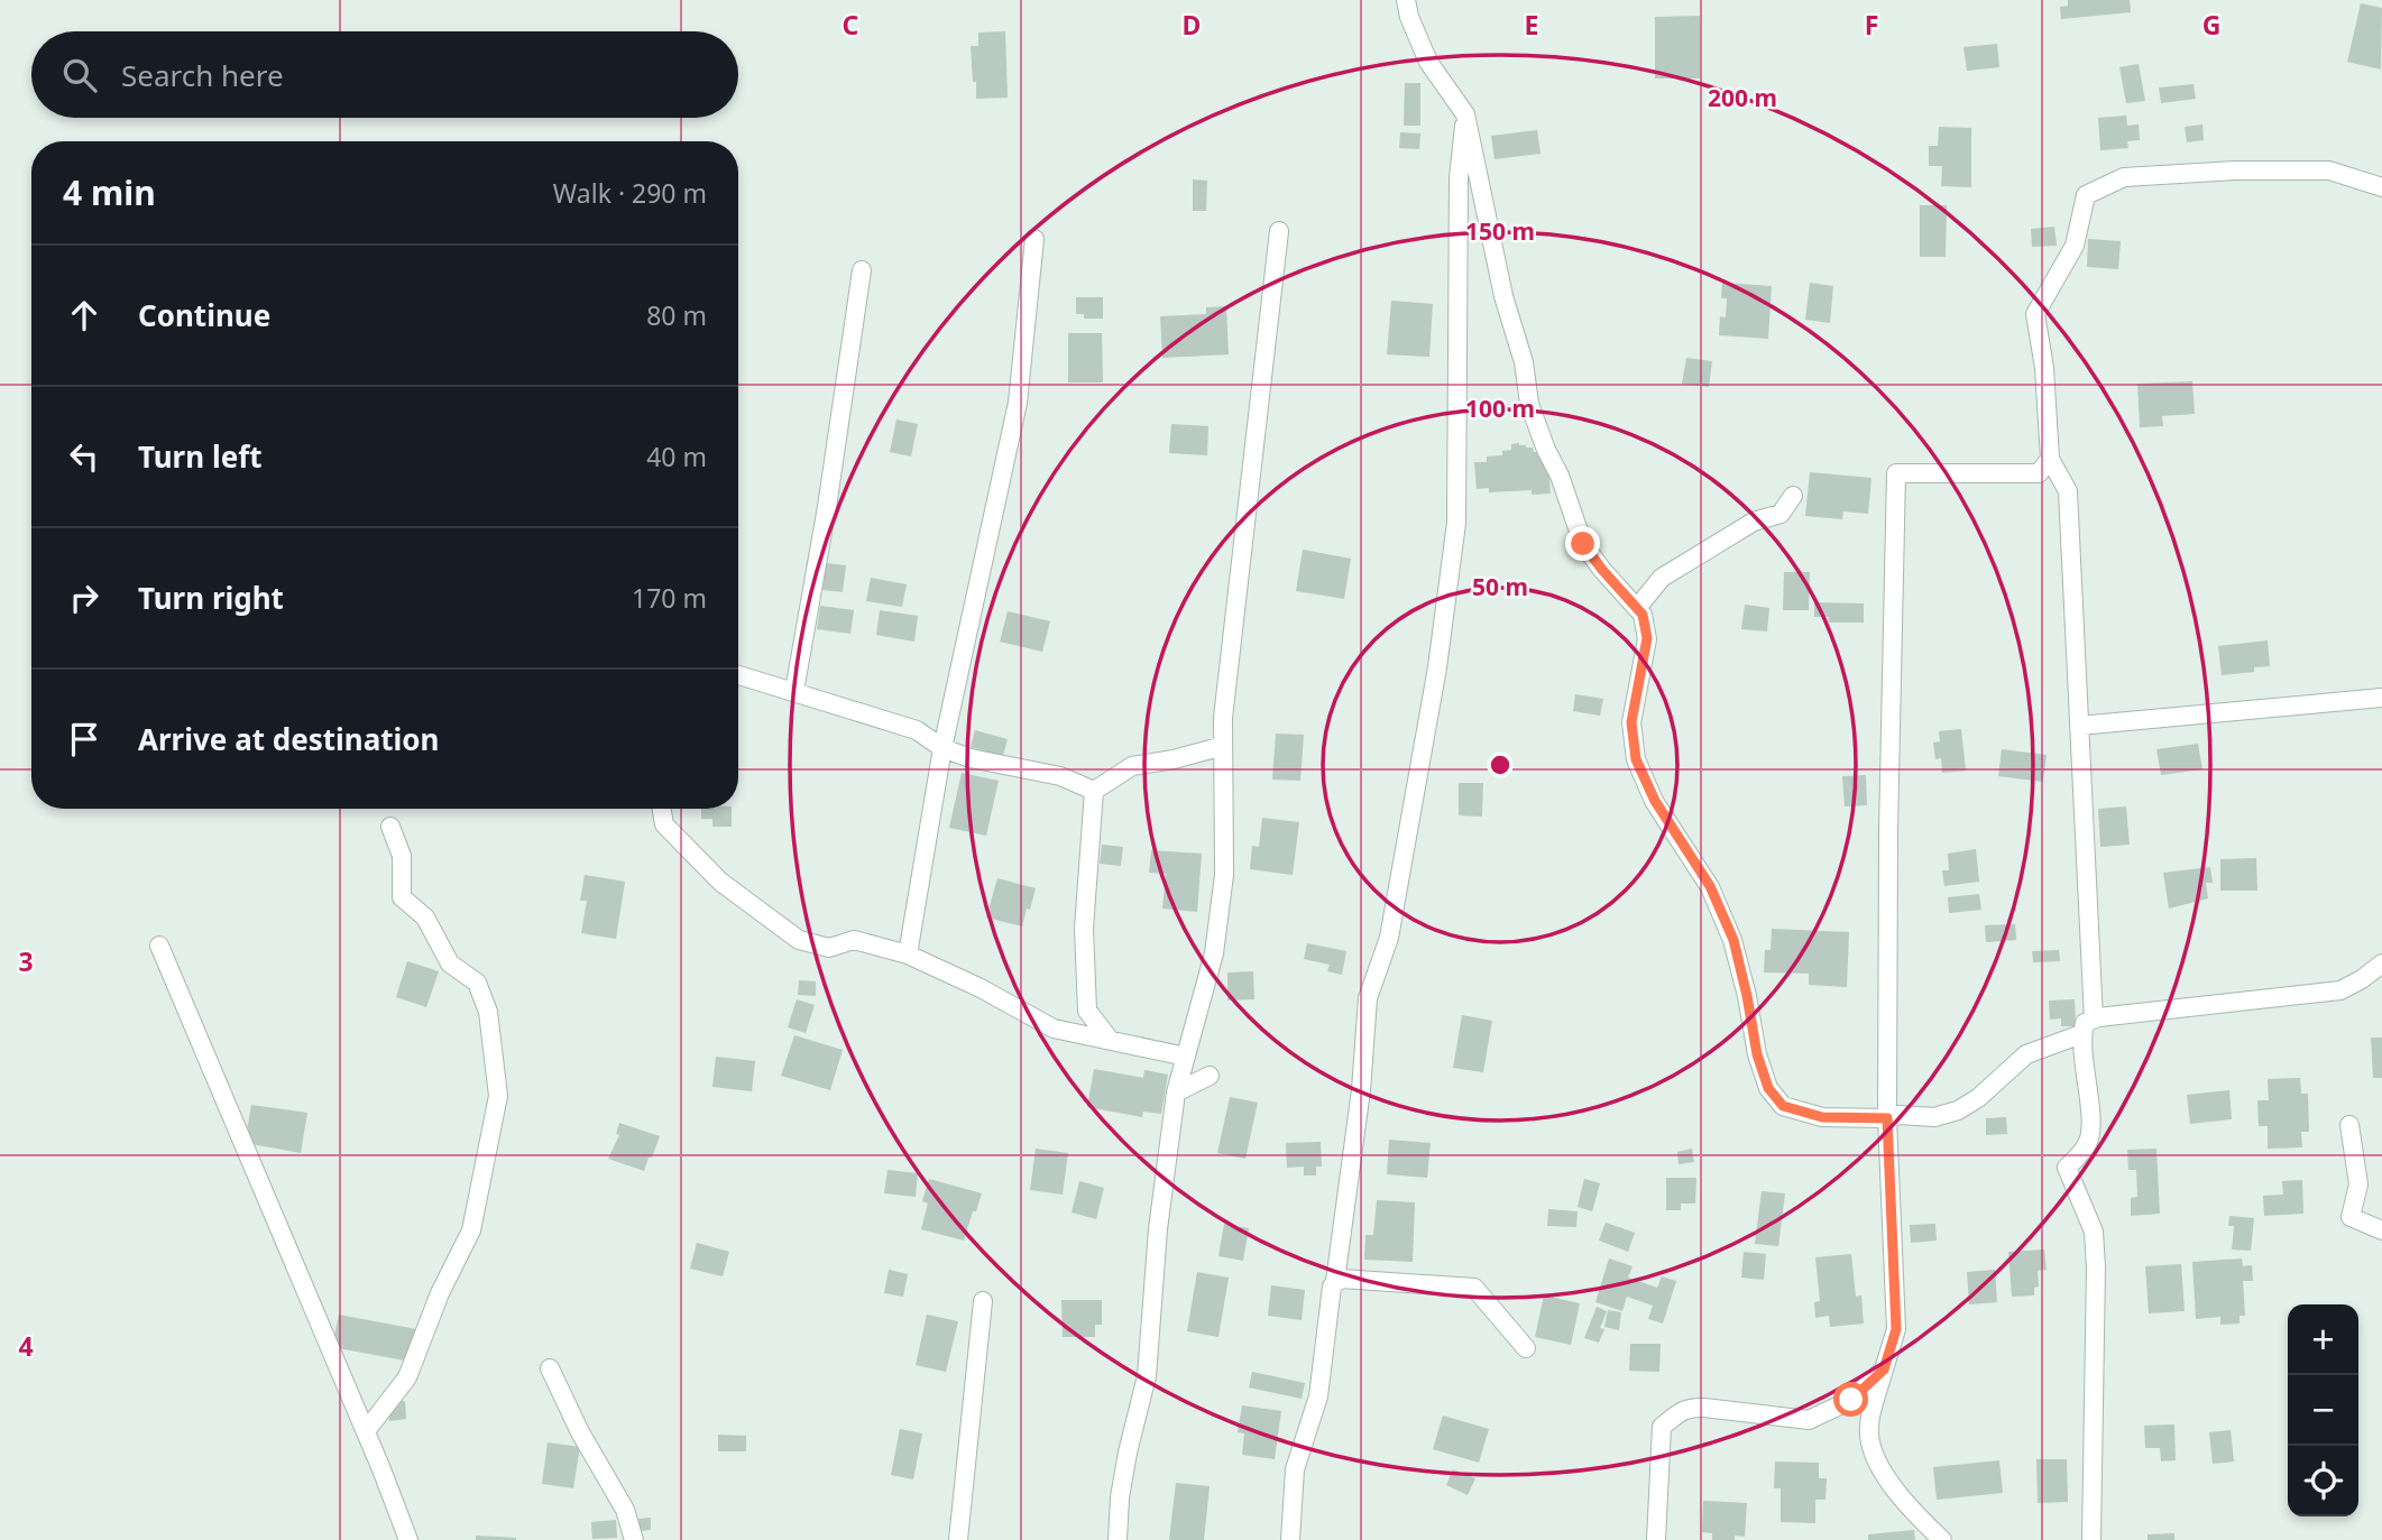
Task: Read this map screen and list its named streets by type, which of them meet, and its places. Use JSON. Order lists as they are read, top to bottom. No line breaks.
{"page":{"search":"Search here","heading":["4 min","Walk · 290 m"],"list":[["Continue","80 m"],["Turn left","40 m"],["Turn right","170 m"],"Arrive at destination"],"map_buttons":["+","−"]},"grid":{"columns":["C","D","E","F","G"],"rows":["3","4"]},"rings":["200 m","150 m","100 m","50 m"]}
